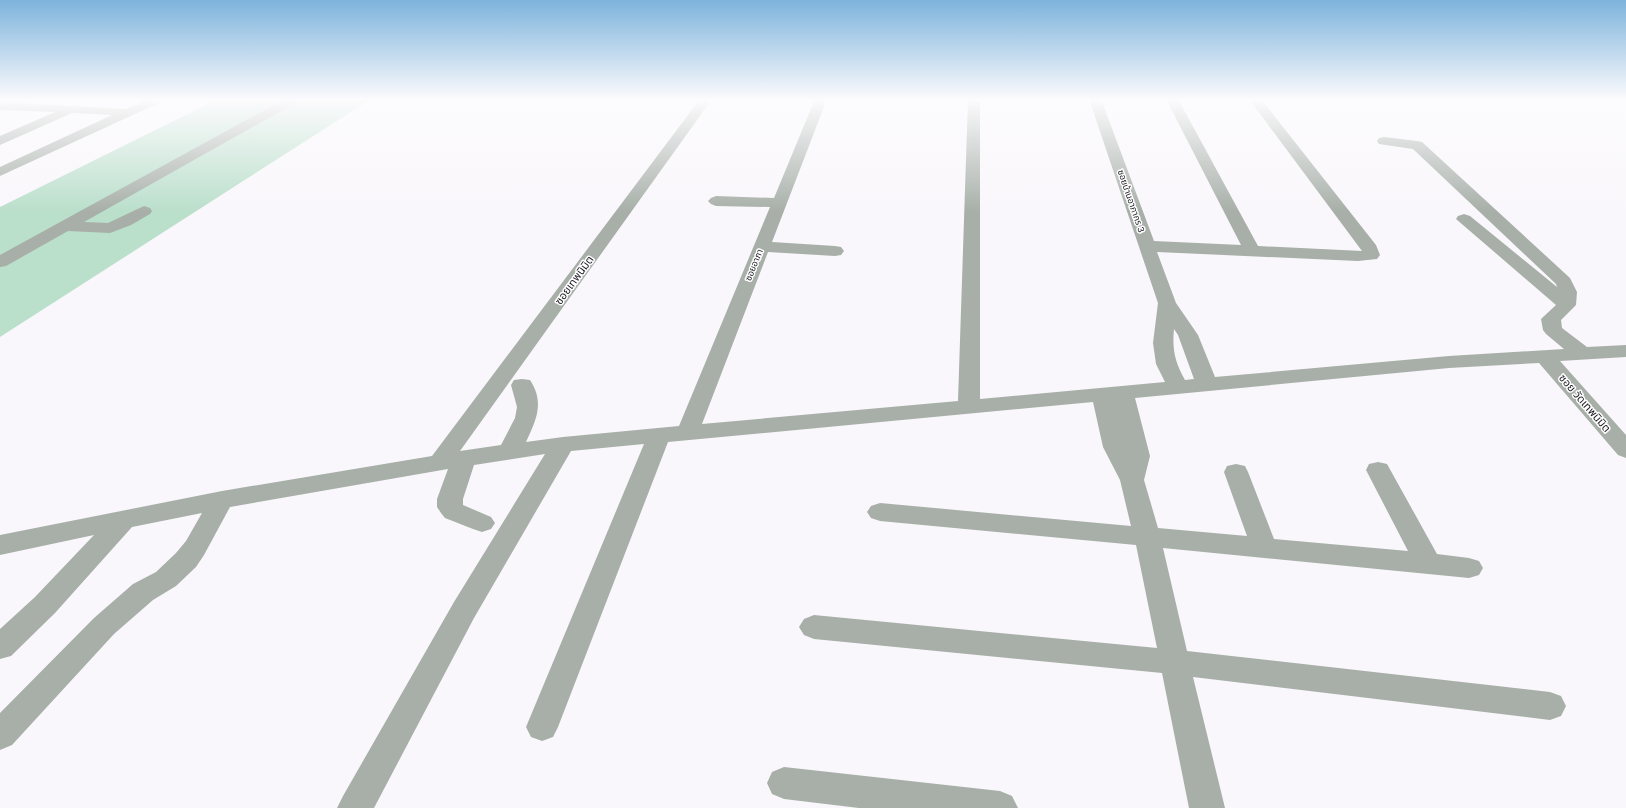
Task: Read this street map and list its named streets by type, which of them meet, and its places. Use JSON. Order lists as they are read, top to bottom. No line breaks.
{"streets":{"street":["ซอยบ้านอาภากร 3","ซอยอาภา","ซอยเทพนิมิต","ซอย วัดเทพนิมิต"]}}
